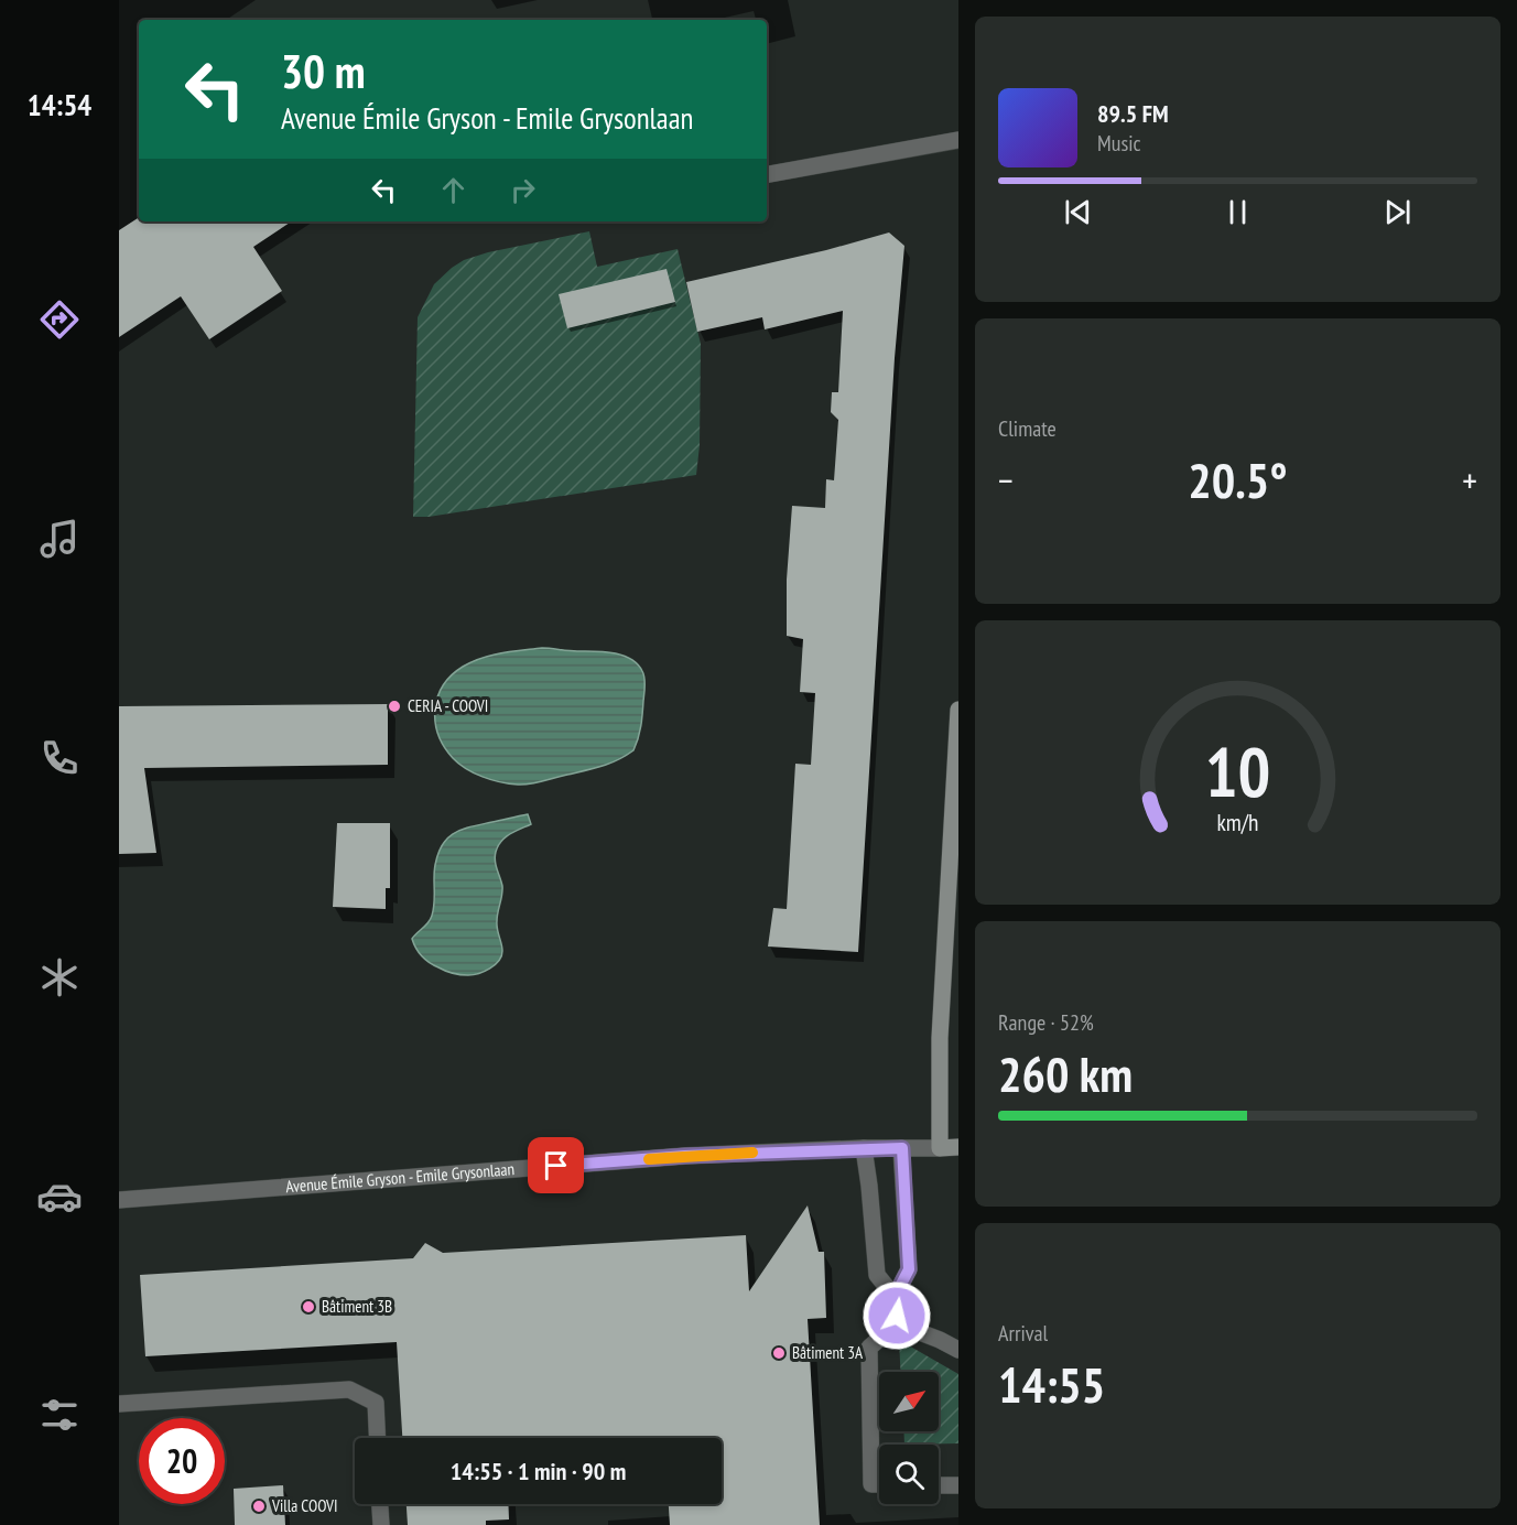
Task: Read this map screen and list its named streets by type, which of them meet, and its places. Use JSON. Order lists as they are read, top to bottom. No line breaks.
{"streets":{"street":["Avenue Émile Gryson - Emile Grysonlaan"]},"places":["CERIA - COOVI","Bâtiment 3B","Bâtiment 3A","Villa COOVI"],"north":"top right","page":{"tabs":"14:54","turn":["30 m","Avenue Émile Gryson - Emile Grysonlaan"],"song":["89.5 FM","Music"],"tile":["Climate",["Range · 52%","260 km"],["Arrival","14:55"]],"heat":["−","20.5°","+"],"limit":"20","trip":"14:55 · 1 min · 90 m","gauge":["10","km/h"]}}
